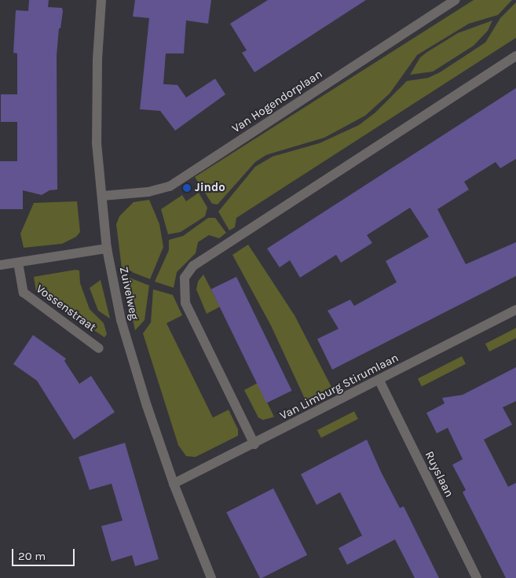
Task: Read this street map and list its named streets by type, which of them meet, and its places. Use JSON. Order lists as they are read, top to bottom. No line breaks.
{"streets":{"street":["Van Hogendorplaan","Zuivelweg","Vossenstraat","Van Limburg Stirumlaan","Ruyslaan"]},"crossings":[["Van Hogendorplaan","Zuivelweg"],["Zuivelweg","Van Limburg Stirumlaan"],["Van Limburg Stirumlaan","Ruyslaan"]],"places":["Jindo"],"scale_bar":"20 m"}
